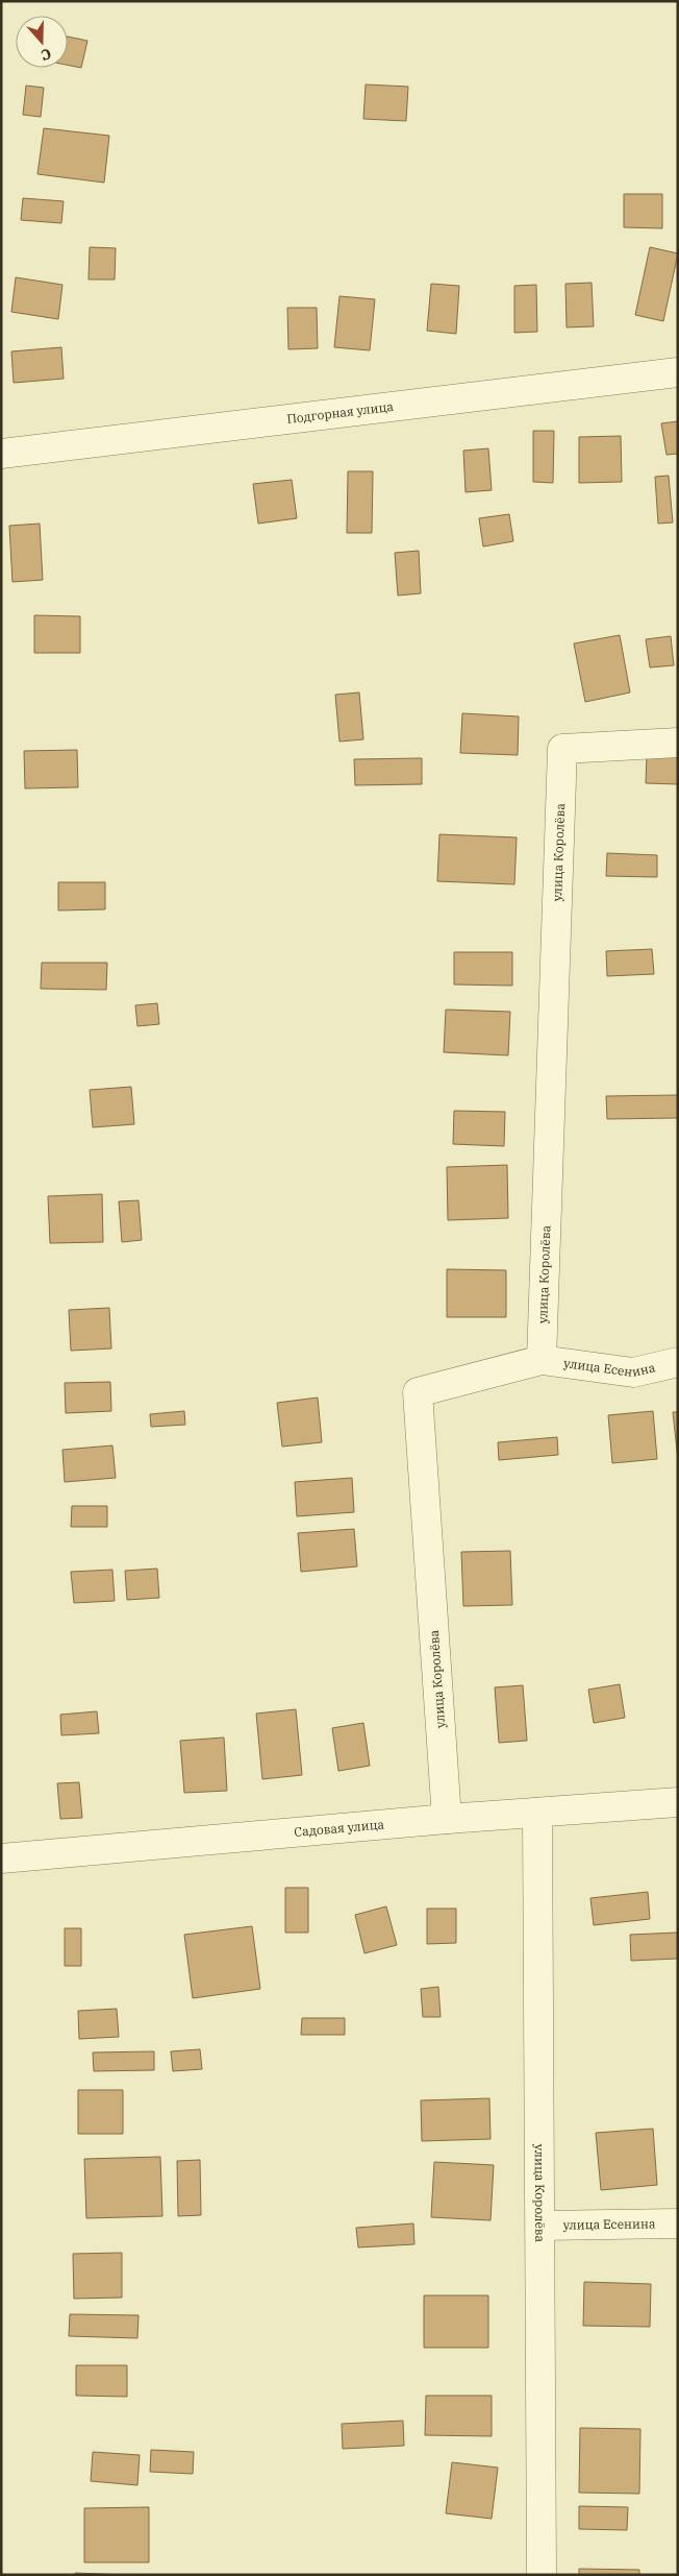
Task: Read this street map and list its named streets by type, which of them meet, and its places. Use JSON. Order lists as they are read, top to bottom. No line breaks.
{"streets":{"street":["Подгорная улица","улица Королёва","улица Есенина","Садовая улица"]},"crossings":[["улица Королёва","улица Есенина"],["улица Королёва","Садовая улица"]],"north":"bottom"}
